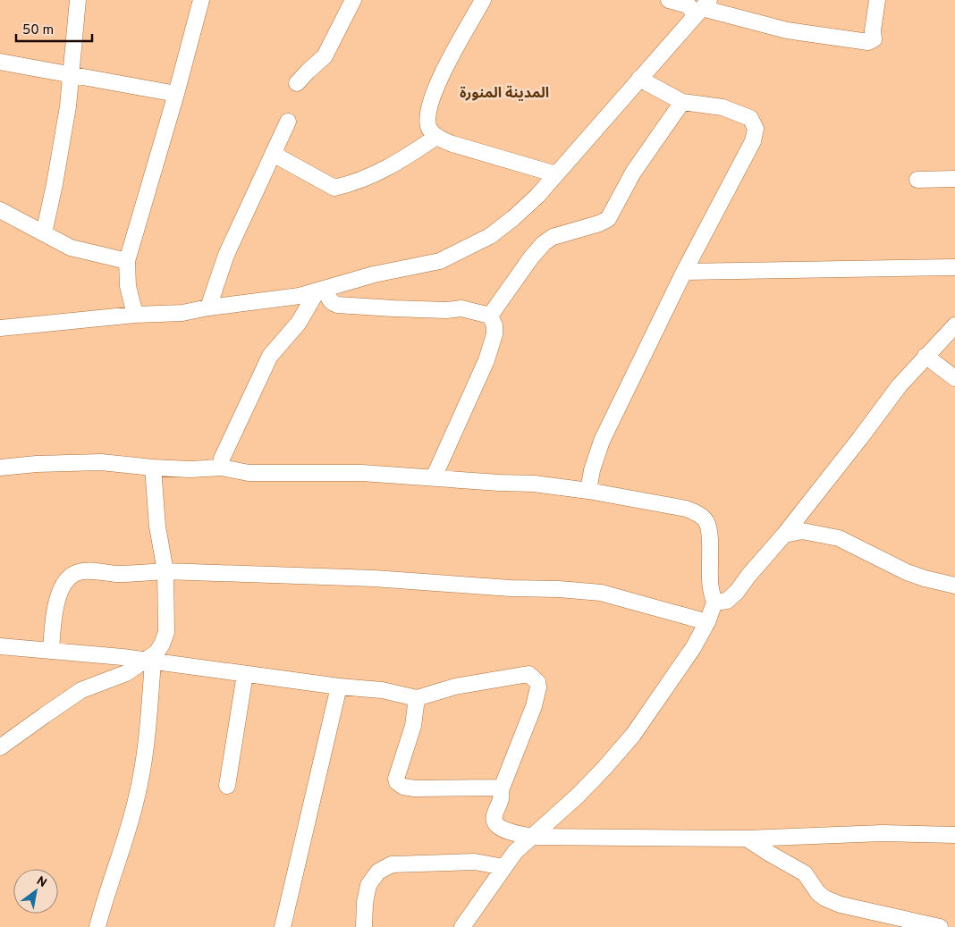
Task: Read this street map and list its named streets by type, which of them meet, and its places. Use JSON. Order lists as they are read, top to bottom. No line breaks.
{"districts":["المدينة المنورة"],"scale_bar":"50 m","north":"top right"}
